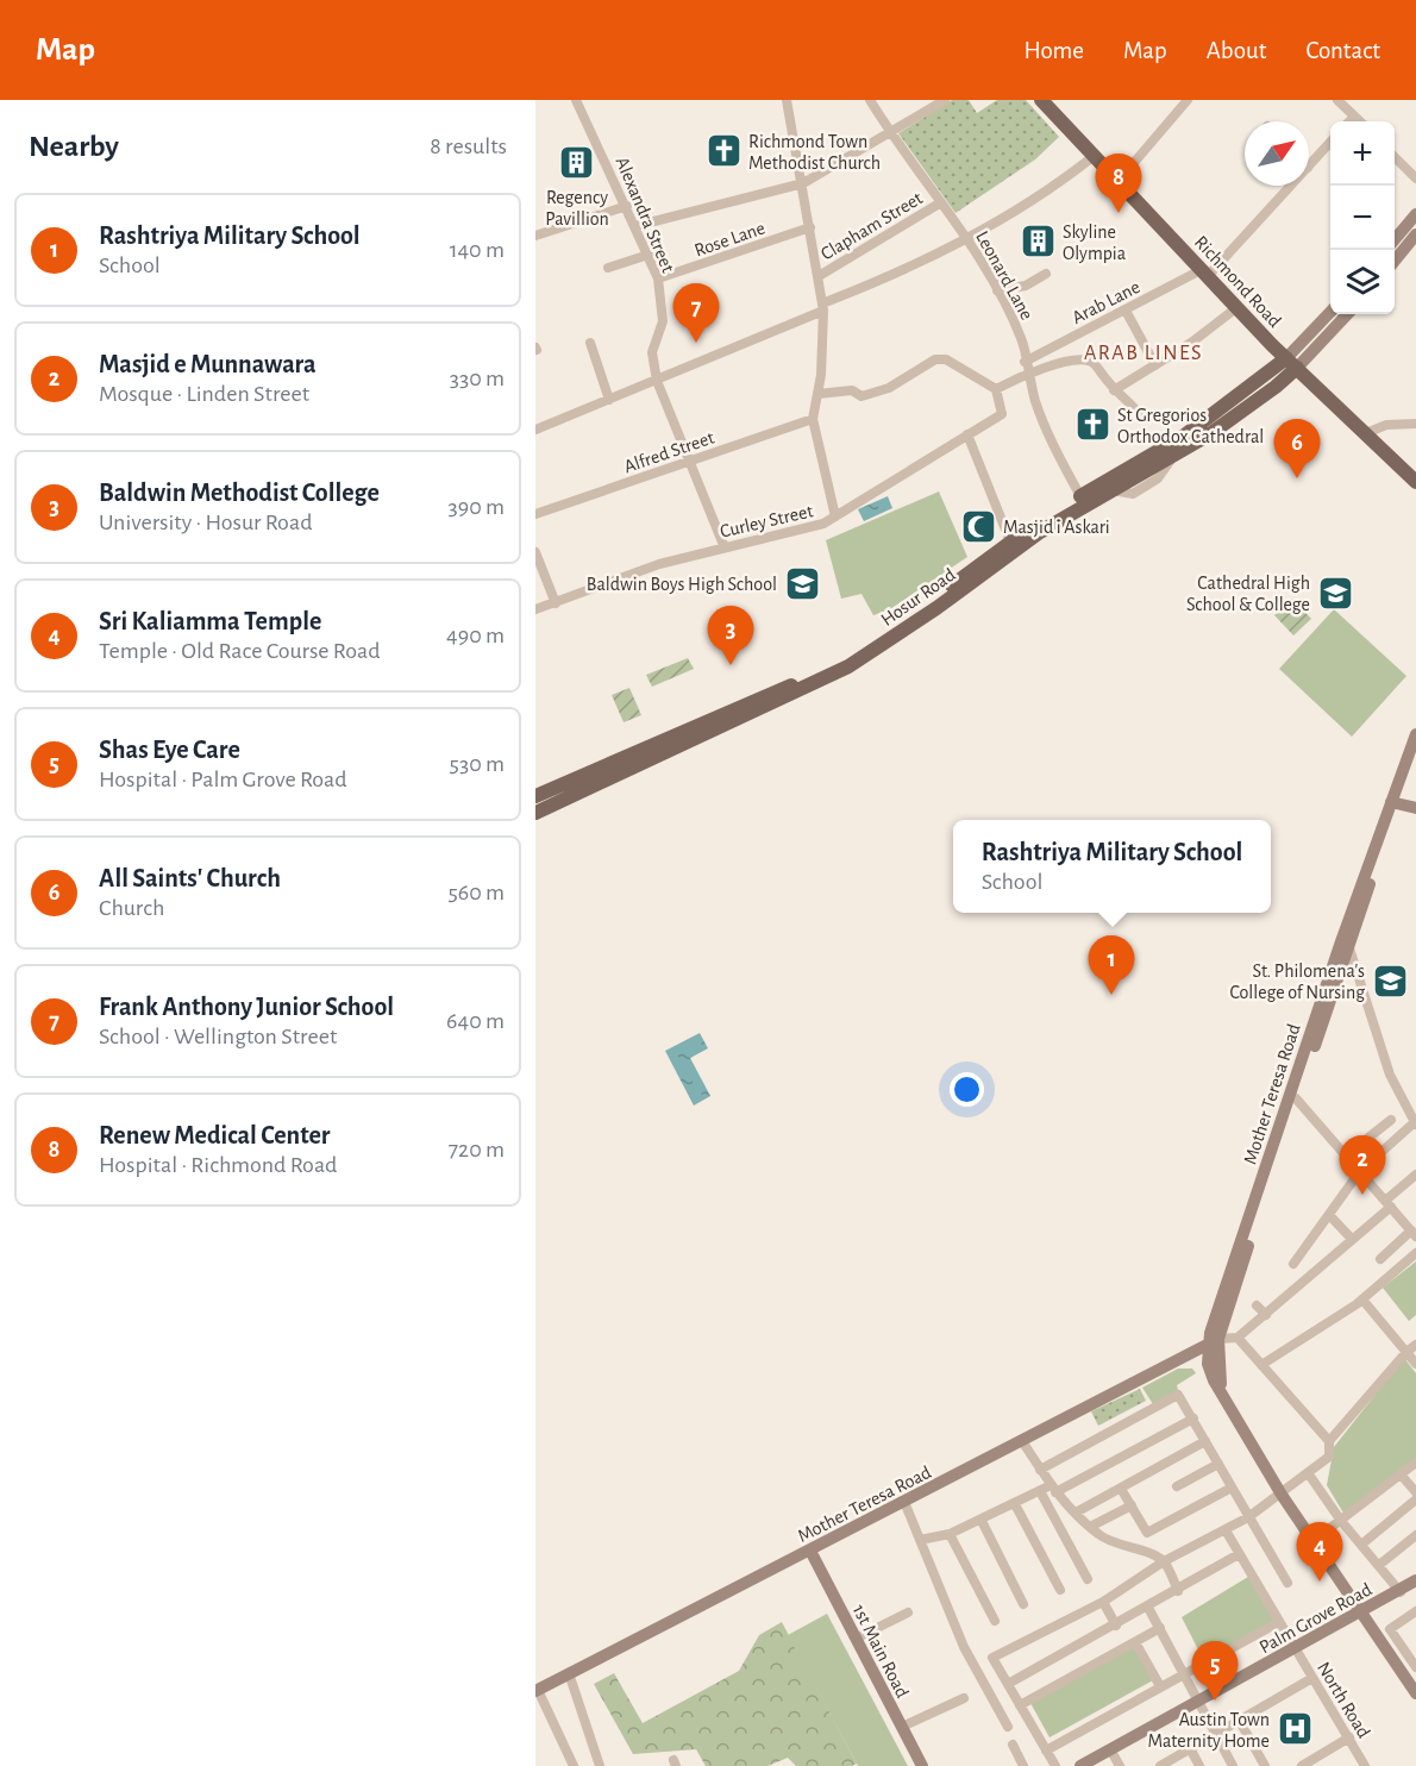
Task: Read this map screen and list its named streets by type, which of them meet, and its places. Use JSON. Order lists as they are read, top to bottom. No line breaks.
{"streets":{"main road":["Richmond Road","Hosur Road"],"street":["Alexandra Street","Clapham Street","Rose Lane","Leonard Lane","Arab Lane","Alfred Street","Curley Street","Mother Teresa Road","Palm Grove Road","1st Main Road","North Road"]},"crossings":[["Alexandra Street","Rose Lane"],["Alexandra Street","Alfred Street"],["Alexandra Street","Curley Street"],["Clapham Street","Leonard Lane"],["Leonard Lane","Arab Lane"],["Leonard Lane","Hosur Road"],["Richmond Road","Arab Lane"],["Richmond Road","Hosur Road"],["Mother Teresa Road","1st Main Road"],["Palm Grove Road","North Road"]],"districts":["ARAB LINES"],"places":{"church":["Richmond Town Methodist Church","St Gregorios Orthodox Cathedral"],"building":["Regency Pavillion","Skyline Olympia"],"mosque":["Masjid i Askari"],"school or university":["Baldwin Boys High School","Cathedral High School & College","St. Philomena's College of Nursing"],"hospital":["Austin Town Maternity Home"]},"north":"top right","page":{"header":"Map","nav":["Home","Map","About","Contact"],"heading":["Nearby","8 results"],"map_buttons":["+","−"],"pins":["8","7","6","3","1","2","4","5"],"list":[{"mark":"1","name":"Rashtriya Military School","note":"School","value":"140 m"},{"mark":"2","name":"Masjid e Munnawara","note":"Mosque · Linden Street","value":"330 m"},{"mark":"3","name":"Baldwin Methodist College","note":"University · Hosur Road","value":"390 m"},{"mark":"4","name":"Sri Kaliamma Temple","note":"Temple · Old Race Course Road","value":"490 m"},{"mark":"5","name":"Shas Eye Care","note":"Hospital · Palm Grove Road","value":"530 m"},{"mark":"6","name":"All Saints' Church","note":"Church","value":"560 m"},{"mark":"7","name":"Frank Anthony Junior School","note":"School · Wellington Street","value":"640 m"},{"mark":"8","name":"Renew Medical Center","note":"Hospital · Richmond Road","value":"720 m"}],"popup":["Rashtriya Military School","School"]}}
